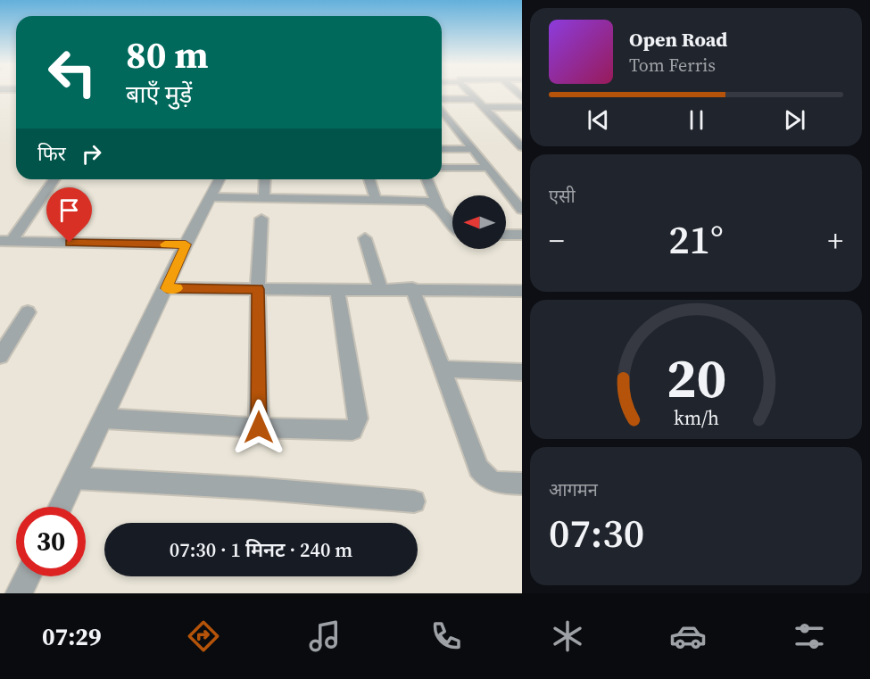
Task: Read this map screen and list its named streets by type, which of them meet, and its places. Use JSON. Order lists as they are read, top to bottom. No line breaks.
{"north":"left","page":{"turn":["80 m","बाएँ मुड़ें"],"song":["Open Road","Tom Ferris"],"then":"फिर","tile":["एसी",["आगमन","07:30"]],"heat":["−","21°","+"],"limit":"30","trip":"07:30 · 1 मिनट · 240 m","tabs":"07:29","gauge":["20","km/h"]}}
